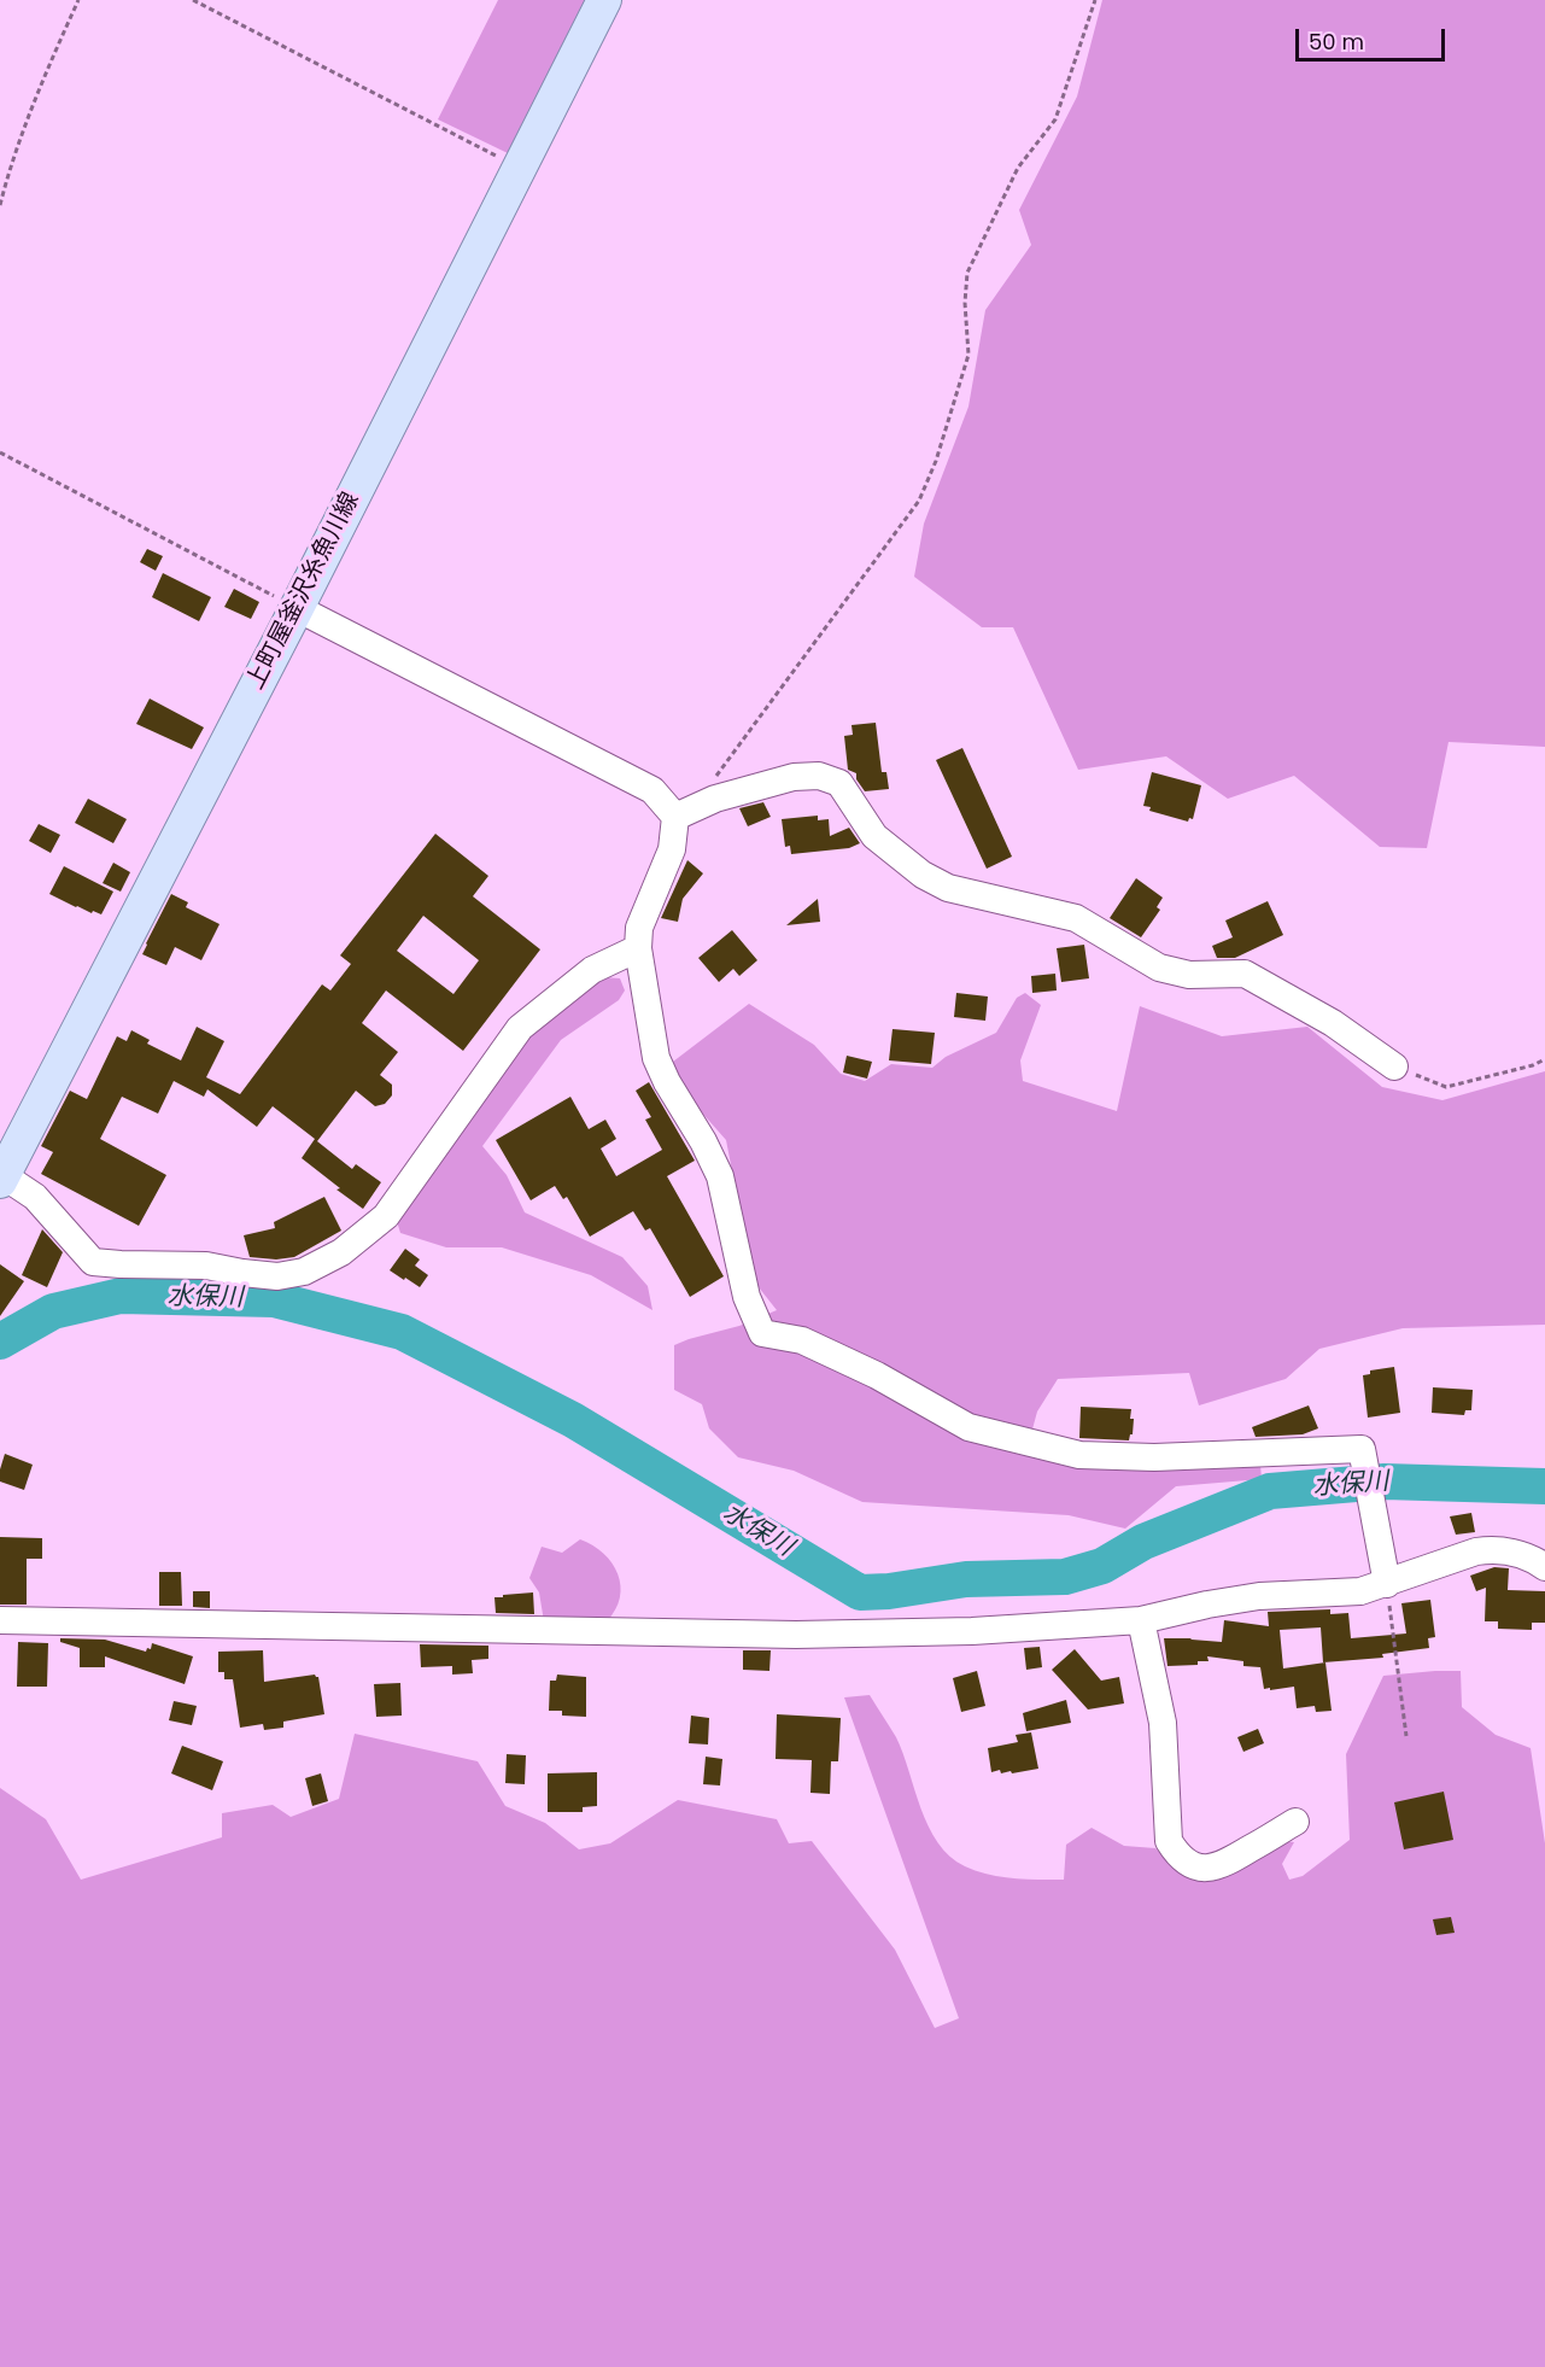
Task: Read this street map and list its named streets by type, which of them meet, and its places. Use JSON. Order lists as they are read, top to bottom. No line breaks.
{"streets":{"main road":["上町屋釜沢糸魚川線"]},"water":["水保川"],"scale_bar":"50 m"}
